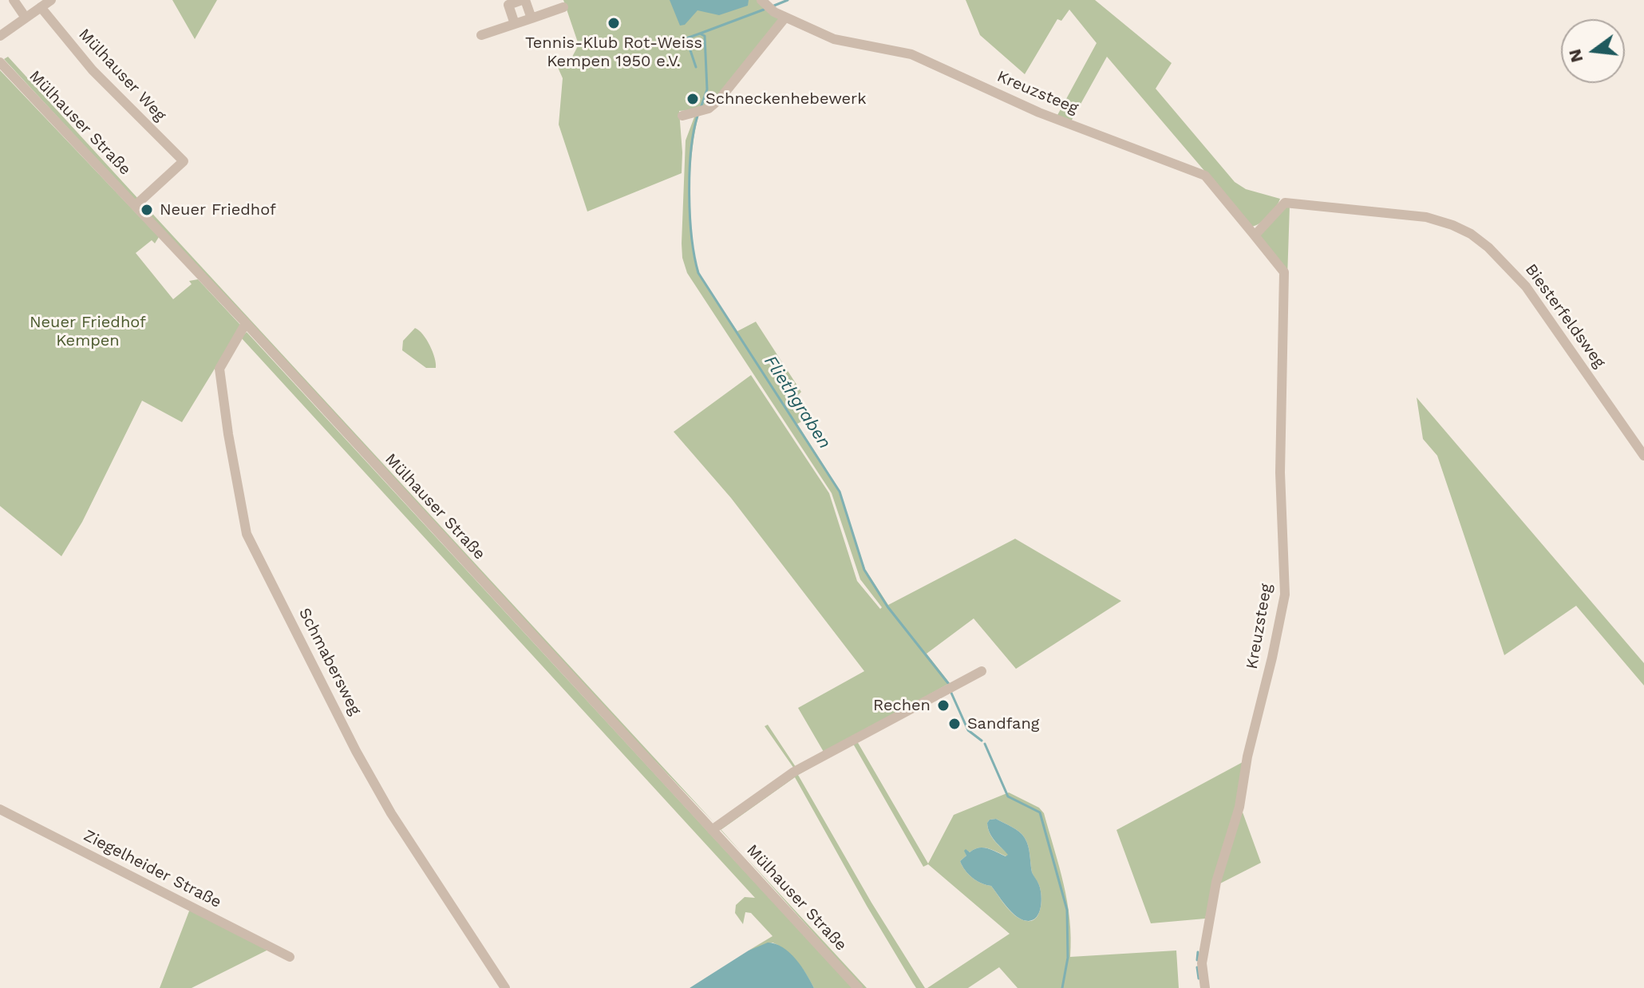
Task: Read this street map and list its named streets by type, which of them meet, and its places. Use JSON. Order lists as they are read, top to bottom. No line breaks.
{"streets":{"street":["Mülhauser Weg","Kreuzsteeg","Mülhauser Straße","Biesterfeldsweg","Schmabersweg","Ziegelheider Straße"]},"crossings":[["Mülhauser Weg","Mülhauser Straße"],["Kreuzsteeg","Biesterfeldsweg"],["Mülhauser Straße","Schmabersweg"]],"water":["Fliethgraben"],"parks":["Neuer Friedhof Kempen"],"places":["Tennis-Klub Rot-Weiss Kempen 1950 e.V.","Schneckenhebewerk","Neuer Friedhof","Rechen","Sandfang"],"north":"left"}
